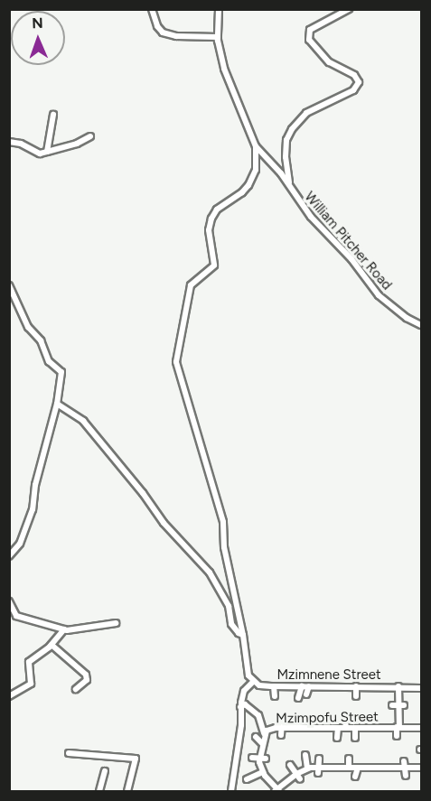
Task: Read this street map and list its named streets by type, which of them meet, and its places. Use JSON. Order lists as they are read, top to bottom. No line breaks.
{"streets":{"street":["William Pitcher Road","Mzimnene Street","Mzimpofu Street"]},"north":"top"}
